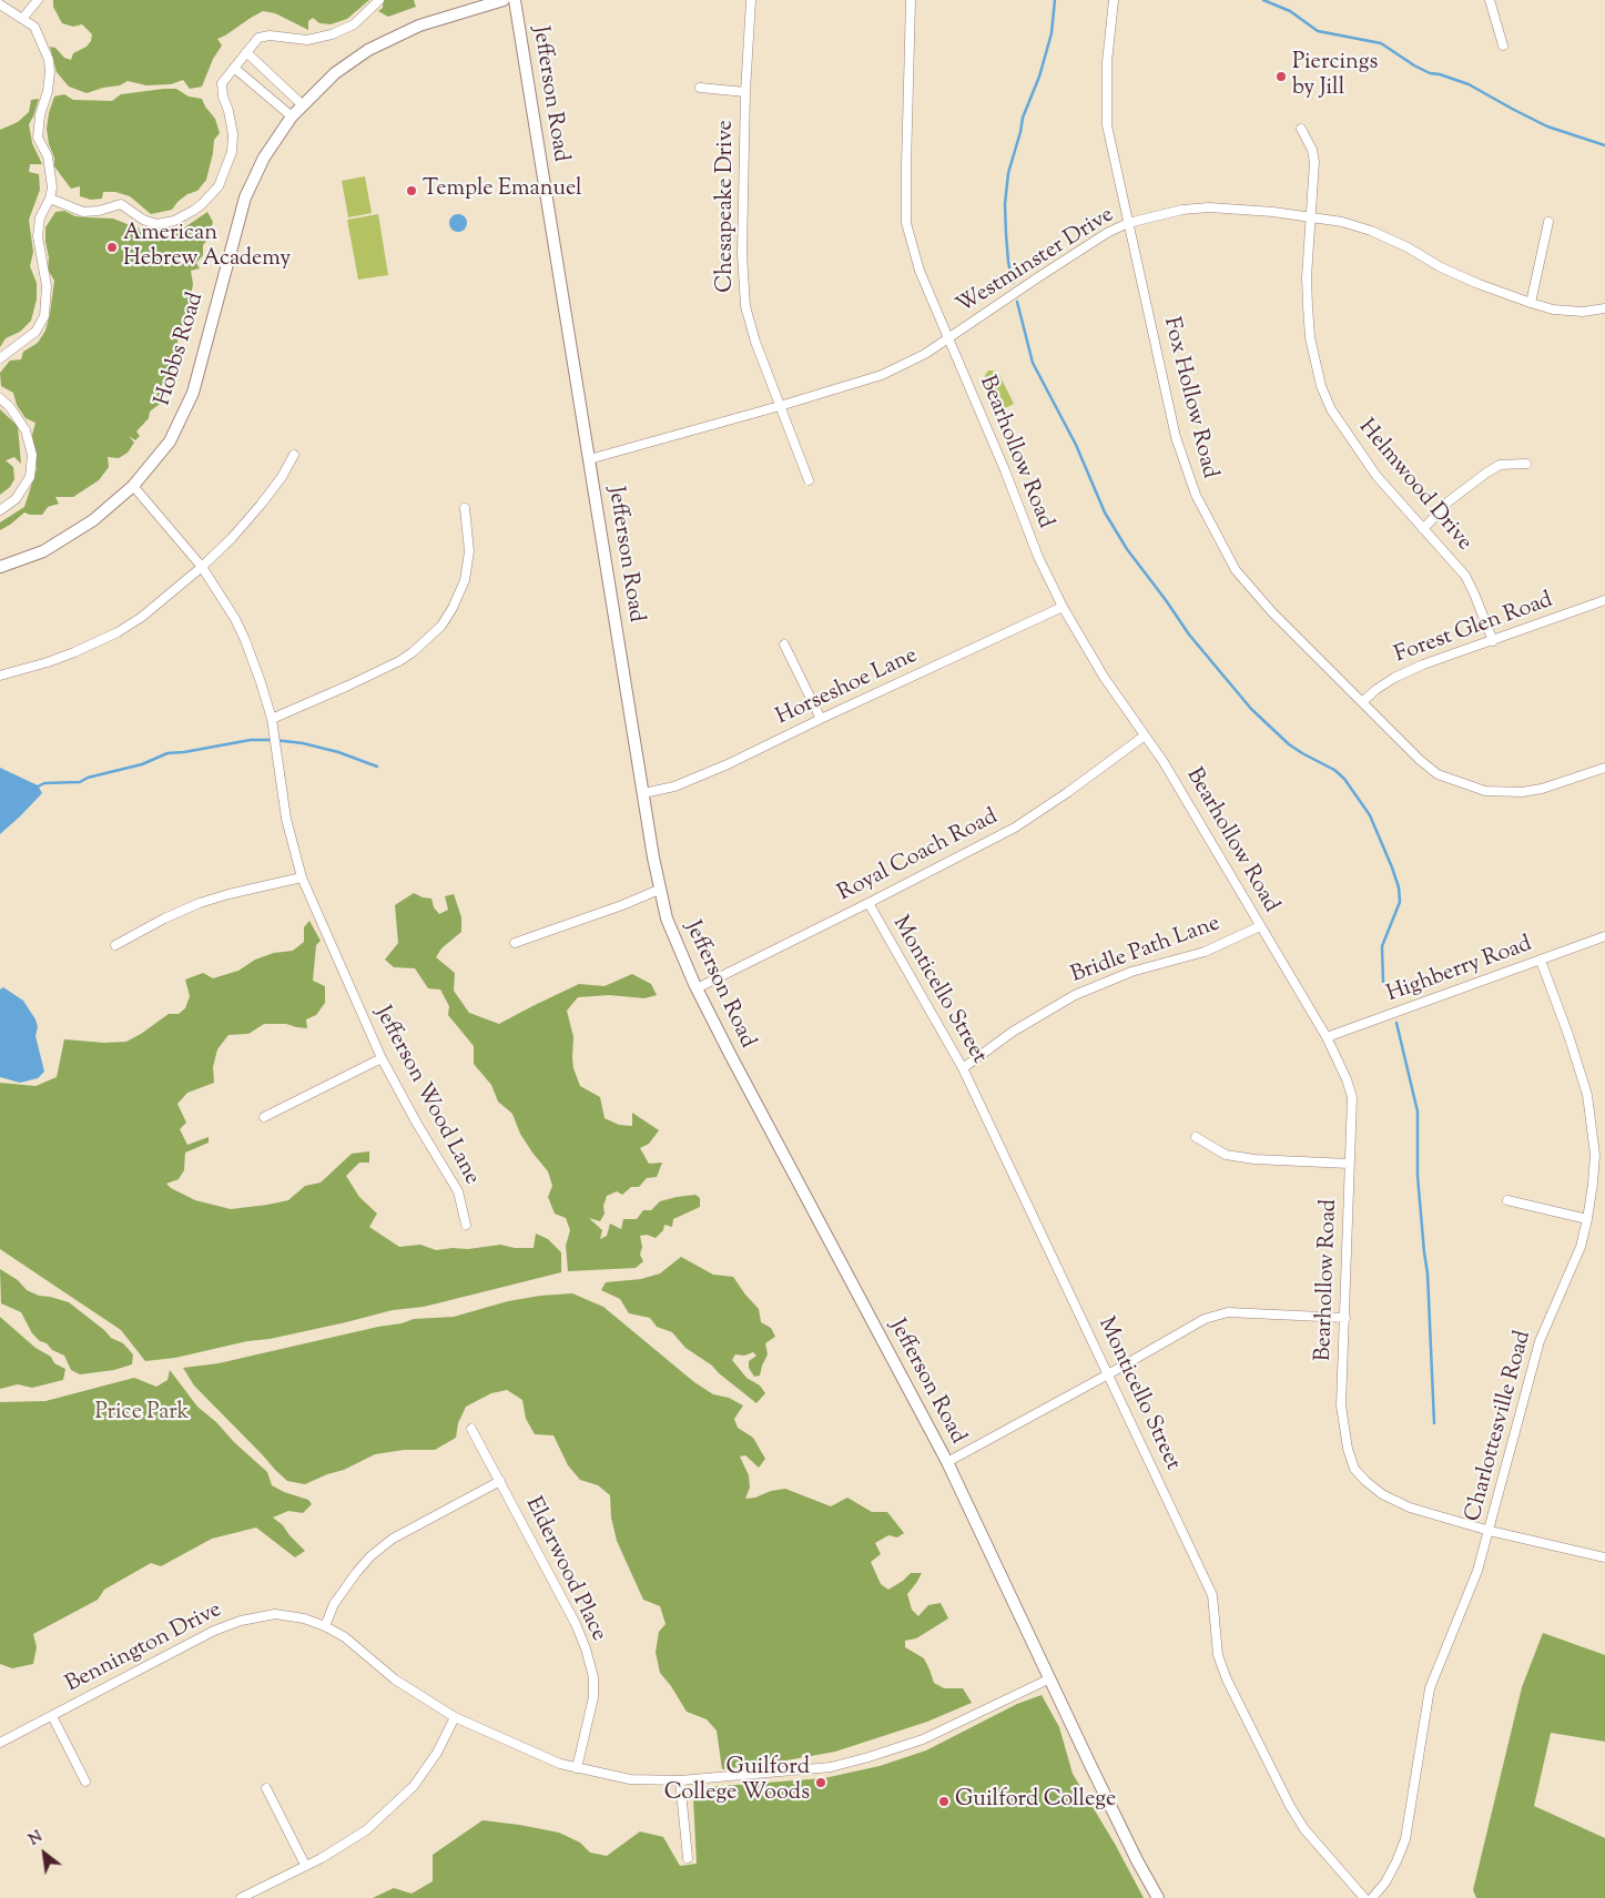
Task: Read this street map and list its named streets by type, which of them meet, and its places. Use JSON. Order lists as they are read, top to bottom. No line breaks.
{"streets":{"street":["Jefferson Road","Chesapeake Drive","Westminster Drive","Hobbs Road","Fox Hollow Road","Bearhollow Road","Helmwood Drive","Forest Glen Road","Horseshoe Lane","Royal Coach Road","Bridle Path Lane","Highberry Road","Monticello Street","Jefferson Wood Lane","Charlottesville Road","Elderwood Place","Bennington Drive"]},"crossings":[["Jefferson Road","Westminster Drive"],["Jefferson Road","Horseshoe Lane"],["Jefferson Road","Royal Coach Road"],["Jefferson Road","Bennington Drive"],["Chesapeake Drive","Westminster Drive"],["Westminster Drive","Fox Hollow Road"],["Westminster Drive","Bearhollow Road"],["Westminster Drive","Helmwood Drive"],["Fox Hollow Road","Forest Glen Road"],["Bearhollow Road","Horseshoe Lane"],["Bearhollow Road","Royal Coach Road"],["Bearhollow Road","Bridle Path Lane"],["Bearhollow Road","Highberry Road"],["Bearhollow Road","Charlottesville Road"],["Helmwood Drive","Forest Glen Road"],["Royal Coach Road","Monticello Street"],["Bridle Path Lane","Monticello Street"],["Highberry Road","Charlottesville Road"],["Elderwood Place","Bennington Drive"]],"parks":["Price Park"],"places":["Piercings by Jill","Temple Emanuel","American Hebrew Academy","Guilford College Woods","Guilford College"],"north":"top left"}
